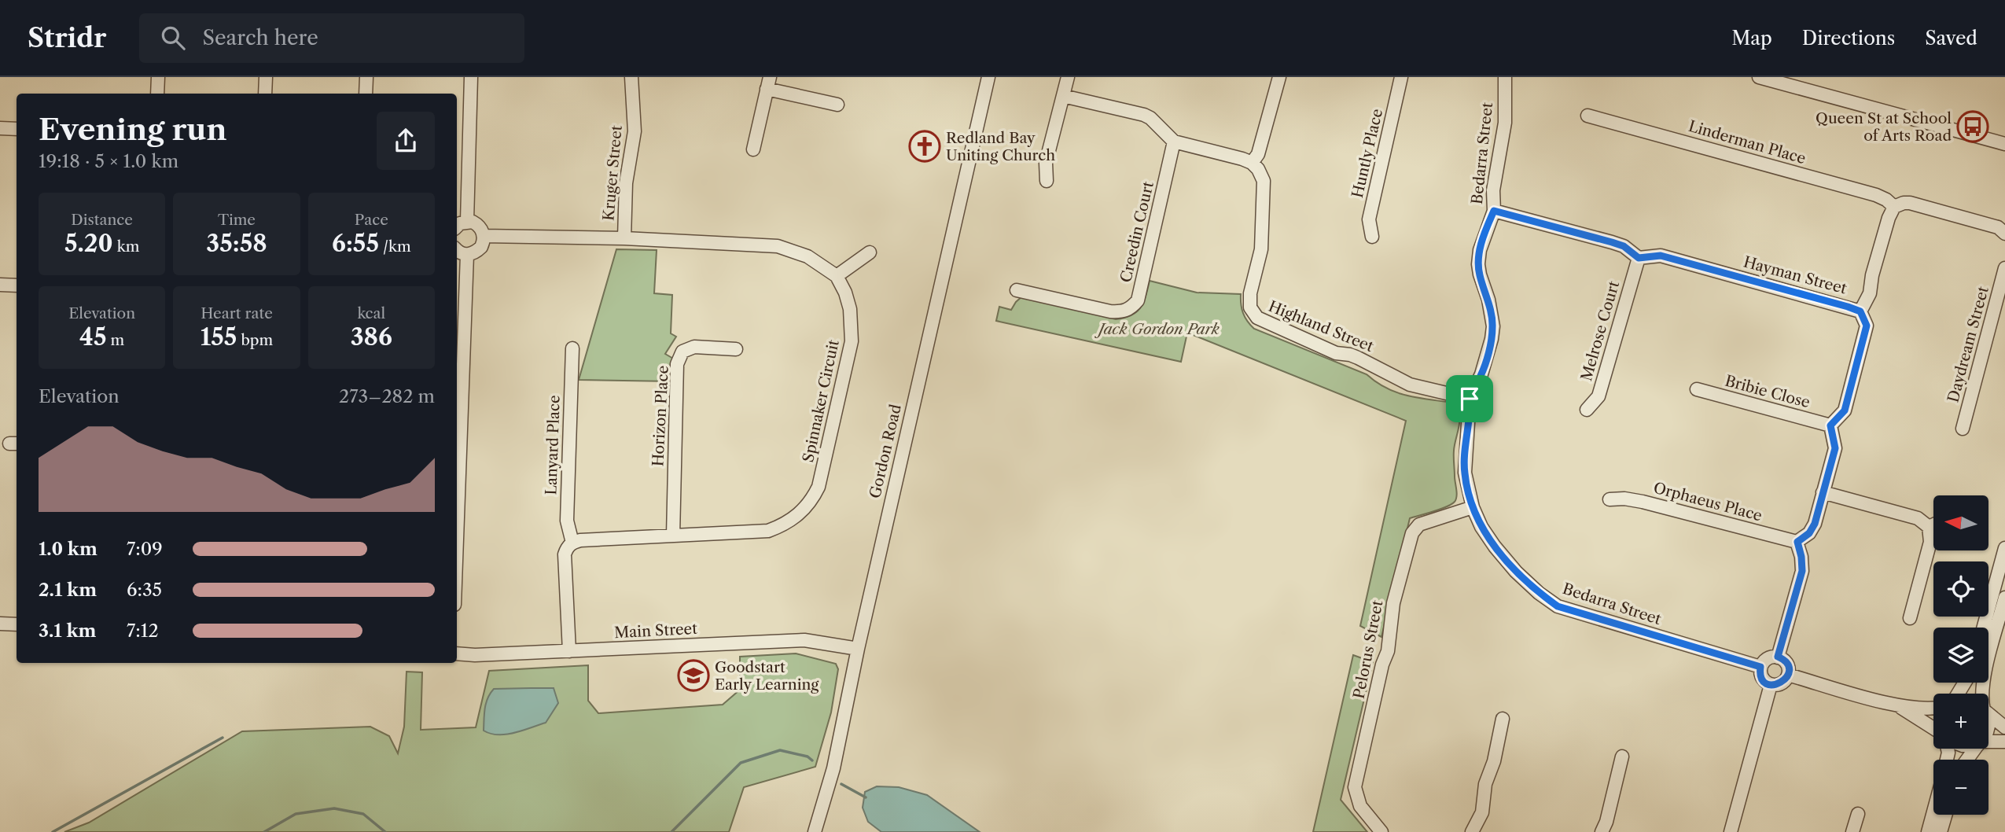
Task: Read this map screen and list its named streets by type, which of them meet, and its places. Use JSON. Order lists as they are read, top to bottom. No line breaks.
{"streets":{"street":["Linderman Place","Huntly Place","Bedarra Street","Kruger Street","Creedin Court","Hayman Street","Highland Street","Melrose Court","Daydream Street","Bribie Close","Spinnaker Circuit","Horizon Place","Lanyard Place","Gordon Road","Orphaeus Place","Main Street","Pelorus Street"]},"crossings":[["Bedarra Street","Highland Street"],["Bedarra Street","Pelorus Street"],["Hayman Street","Melrose Court"],["Hayman Street","Bribie Close"],["Spinnaker Circuit","Horizon Place"],["Spinnaker Circuit","Lanyard Place"],["Gordon Road","Main Street"]],"parks":["Jack Gordon Park"],"places":{"bus stop":["Queen St at School of Arts Road"],"church":["Redland Bay Uniting Church"],"school or university":["Goodstart Early Learning"]},"north":"left","page":{"header":"Stridr","search":"Search here","nav":["Map","Directions","Saved"],"heading":["Evening run","19:18 · 5 × 1.0 km"],"stats":[["Distance","5.20 km"],["Time","35:58"],["Pace","6:55 /km"],["Elevation","45 m"],["Heart rate","155 bpm"],["kcal","386"]],"chart":["Elevation","273–282 m"],"map_buttons":["+","−"],"list":[{"name":"1.0 km","note":"7:09"},{"name":"2.1 km","note":"6:35"},{"name":"3.1 km","note":"7:12"}]}}
